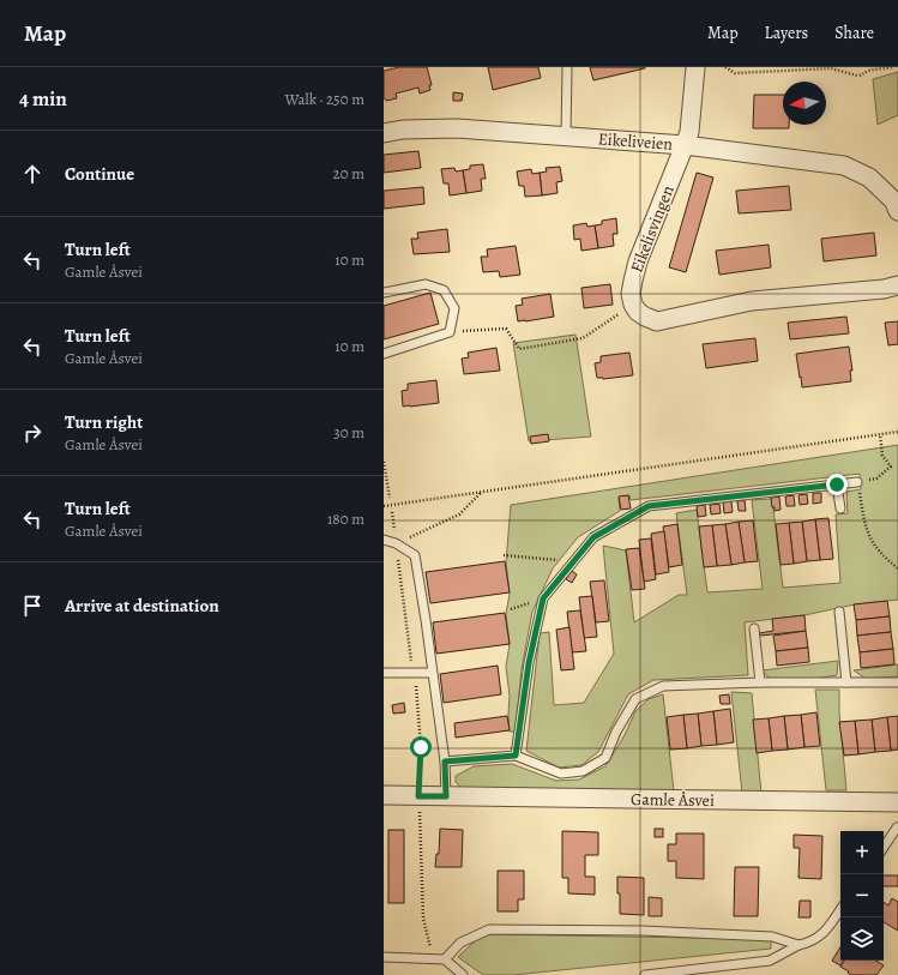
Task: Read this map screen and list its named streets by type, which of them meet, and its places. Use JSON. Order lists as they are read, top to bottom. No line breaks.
{"streets":{"street":["Eikeliveien","Eikelisvingen","Gamle Åsvei"]},"crossings":[["Eikeliveien","Eikelisvingen"]],"north":"left","page":{"header":"Map","nav":["Map","Layers","Share"],"heading":["4 min","Walk · 250 m"],"list":[["Continue","20 m"],["Turn left","Gamle Åsvei","10 m"],["Turn left","Gamle Åsvei","10 m"],["Turn right","Gamle Åsvei","30 m"],["Turn left","Gamle Åsvei","180 m"],"Arrive at destination"],"map_buttons":["+","−"]}}
